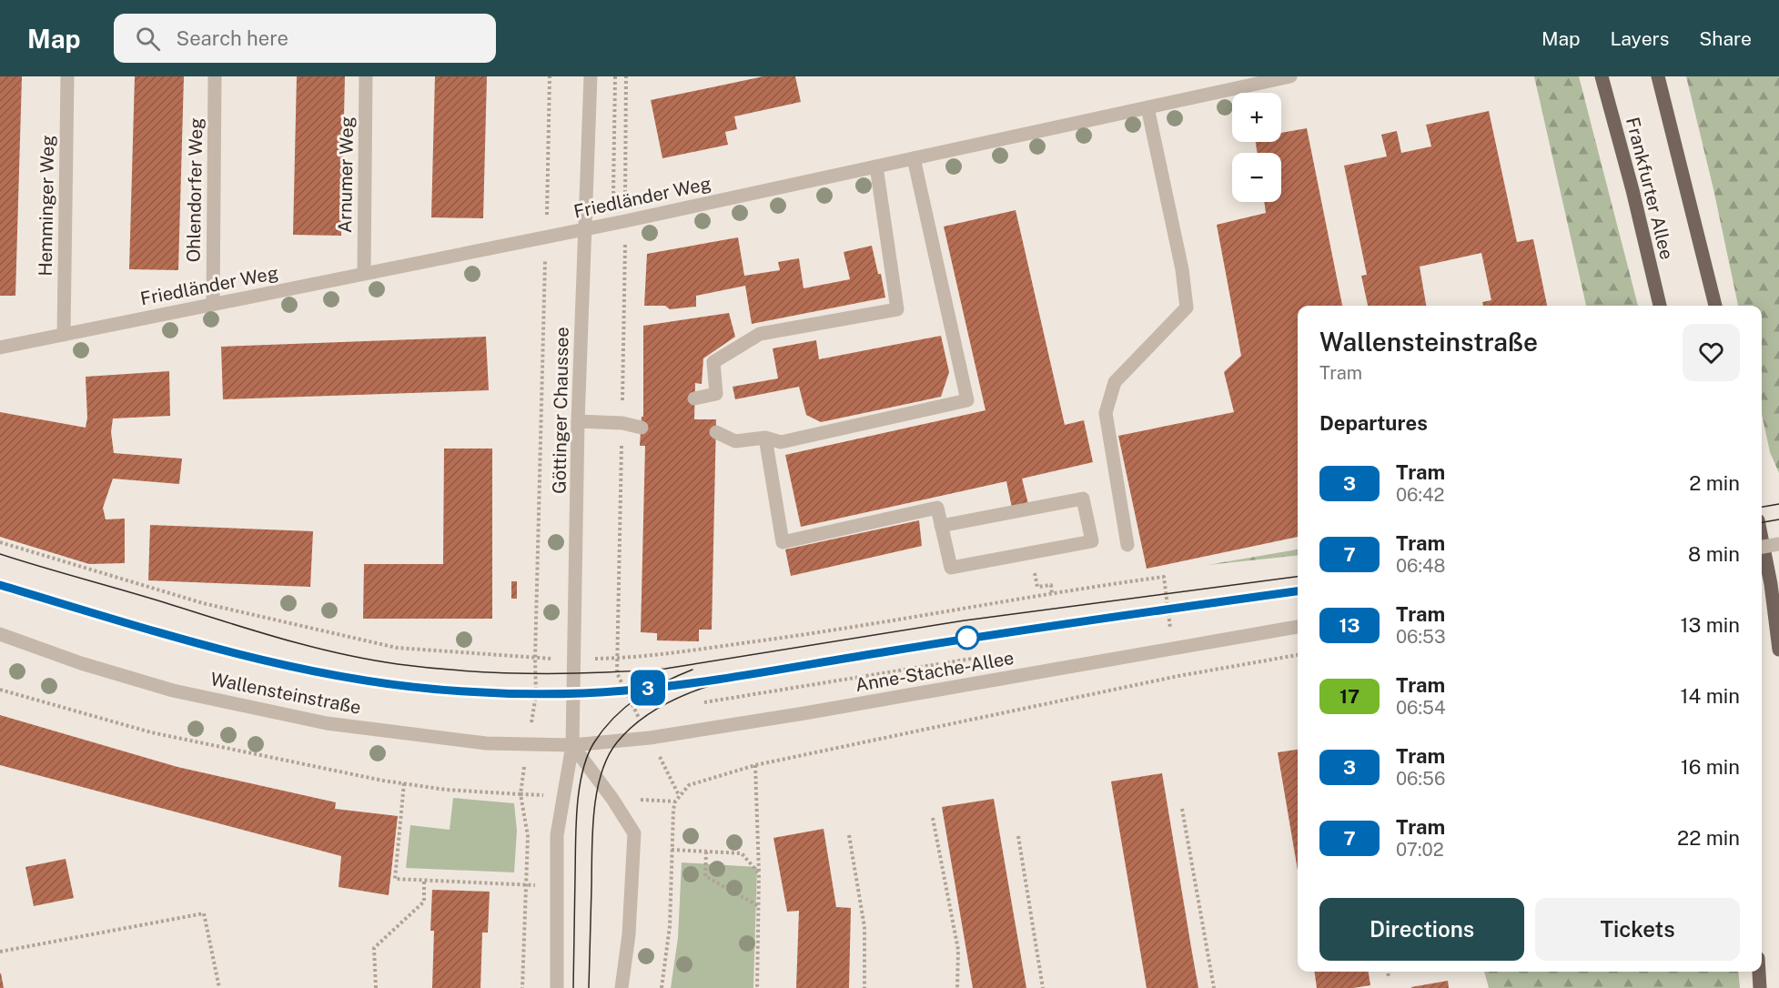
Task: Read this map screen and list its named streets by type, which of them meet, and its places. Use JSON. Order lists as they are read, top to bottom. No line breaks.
{"streets":{"main road":["Frankfurter Allee"],"street":["Arnumer Weg","Ohlendorfer Weg","Friedländer Weg","Hemminger Weg","Göttinger Chaussee","Anne-Stache-Allee","Wallensteinstraße"]},"crossings":[["Arnumer Weg","Friedländer Weg"],["Ohlendorfer Weg","Friedländer Weg"],["Friedländer Weg","Hemminger Weg"],["Friedländer Weg","Göttinger Chaussee"],["Göttinger Chaussee","Anne-Stache-Allee"],["Göttinger Chaussee","Wallensteinstraße"],["Anne-Stache-Allee","Wallensteinstraße"]],"lines":["tram line 3"],"page":{"header":"Map","search":"Search here","nav":["Map","Layers","Share"],"on_map":"3","map_buttons":["+","−"],"heading":[["Wallensteinstraße","Tram"],"Departures"],"list":[{"mark":"3","name":"Tram","note":"06:42","value":"2 min"},{"mark":"7","name":"Tram","note":"06:48","value":"8 min"},{"mark":"13","name":"Tram","note":"06:53","value":"13 min"},{"mark":"17","name":"Tram","note":"06:54","value":"14 min"},{"mark":"3","name":"Tram","note":"06:56","value":"16 min"},{"mark":"7","name":"Tram","note":"07:02","value":"22 min"}],"buttons":["Directions","Tickets"]}}
